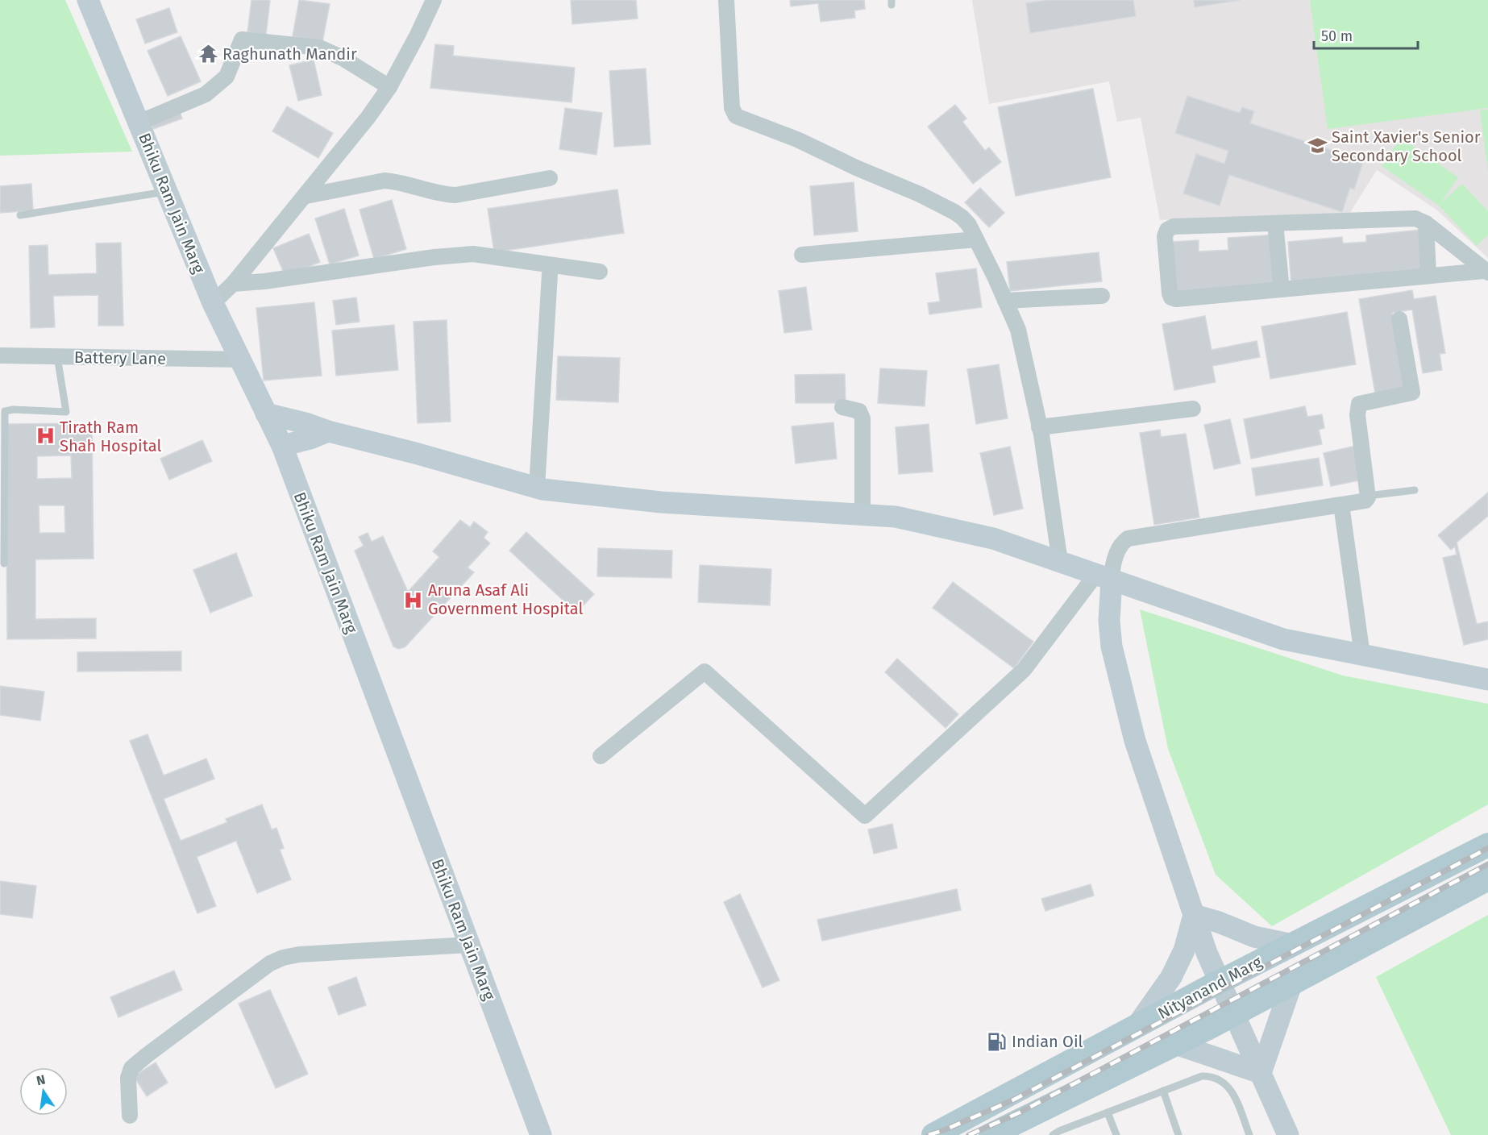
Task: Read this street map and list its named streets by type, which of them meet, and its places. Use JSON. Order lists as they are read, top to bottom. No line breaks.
{"streets":{"main road":["Nityanand Marg"],"street":["Bhiku Ram Jain Marg","Battery Lane"]},"crossings":[["Bhiku Ram Jain Marg","Battery Lane"]],"places":{"temple":["Raghunath Mandir"],"school or university":["Saint Xavier's Senior Secondary School"],"hospital":["Tirath Ram Shah Hospital","Aruna Asaf Ali Government Hospital"],"fuel station":["Indian Oil"]},"scale_bar":"50 m","north":"top"}
